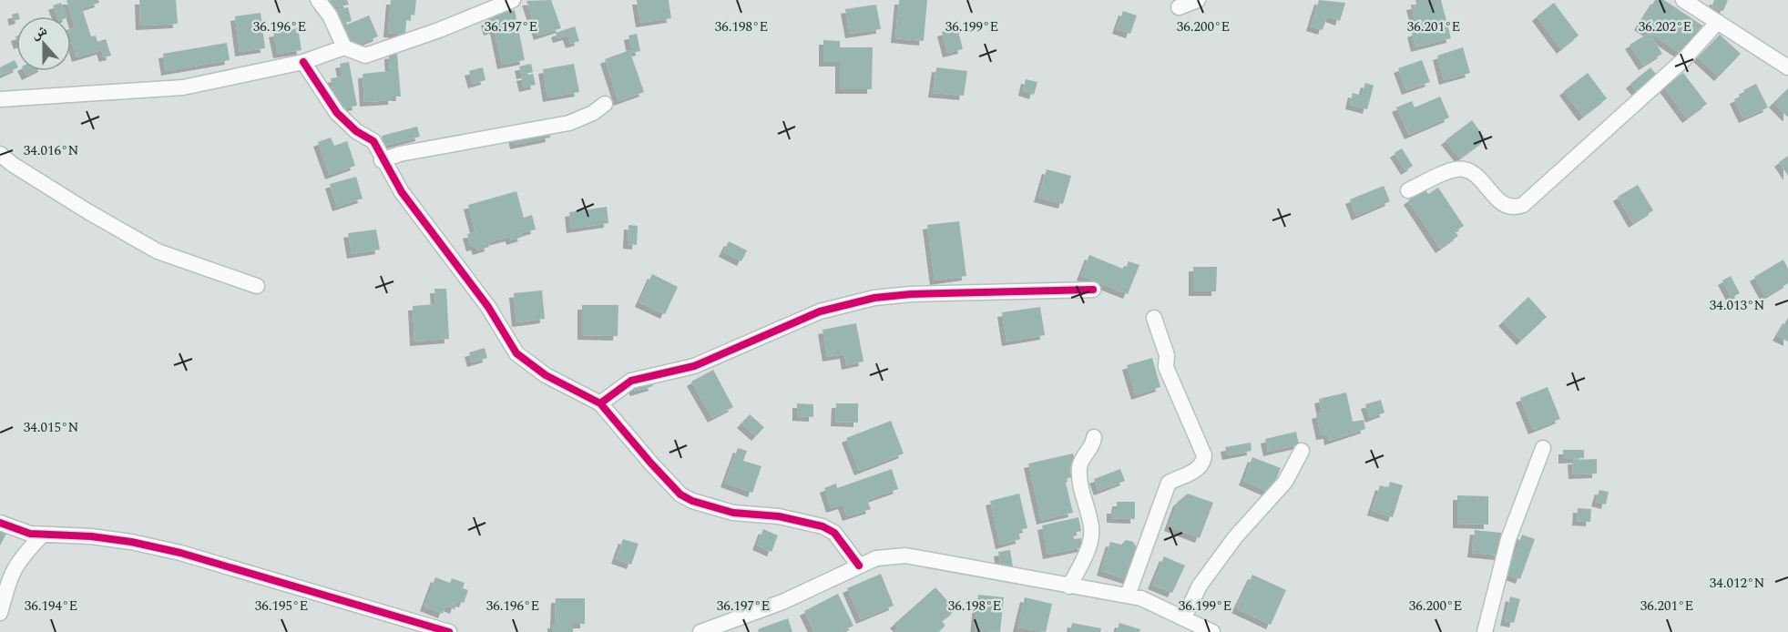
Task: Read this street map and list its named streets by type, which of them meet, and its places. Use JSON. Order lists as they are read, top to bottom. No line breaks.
{"north":"top","coordinates":["36.200°E","36.196°E","36.197°E","36.198°E","36.199°E","36.201°E","36.202°E","34.016°N","34.013°N","34.015°N","34.012°N","36.194°E","36.195°E"]}
